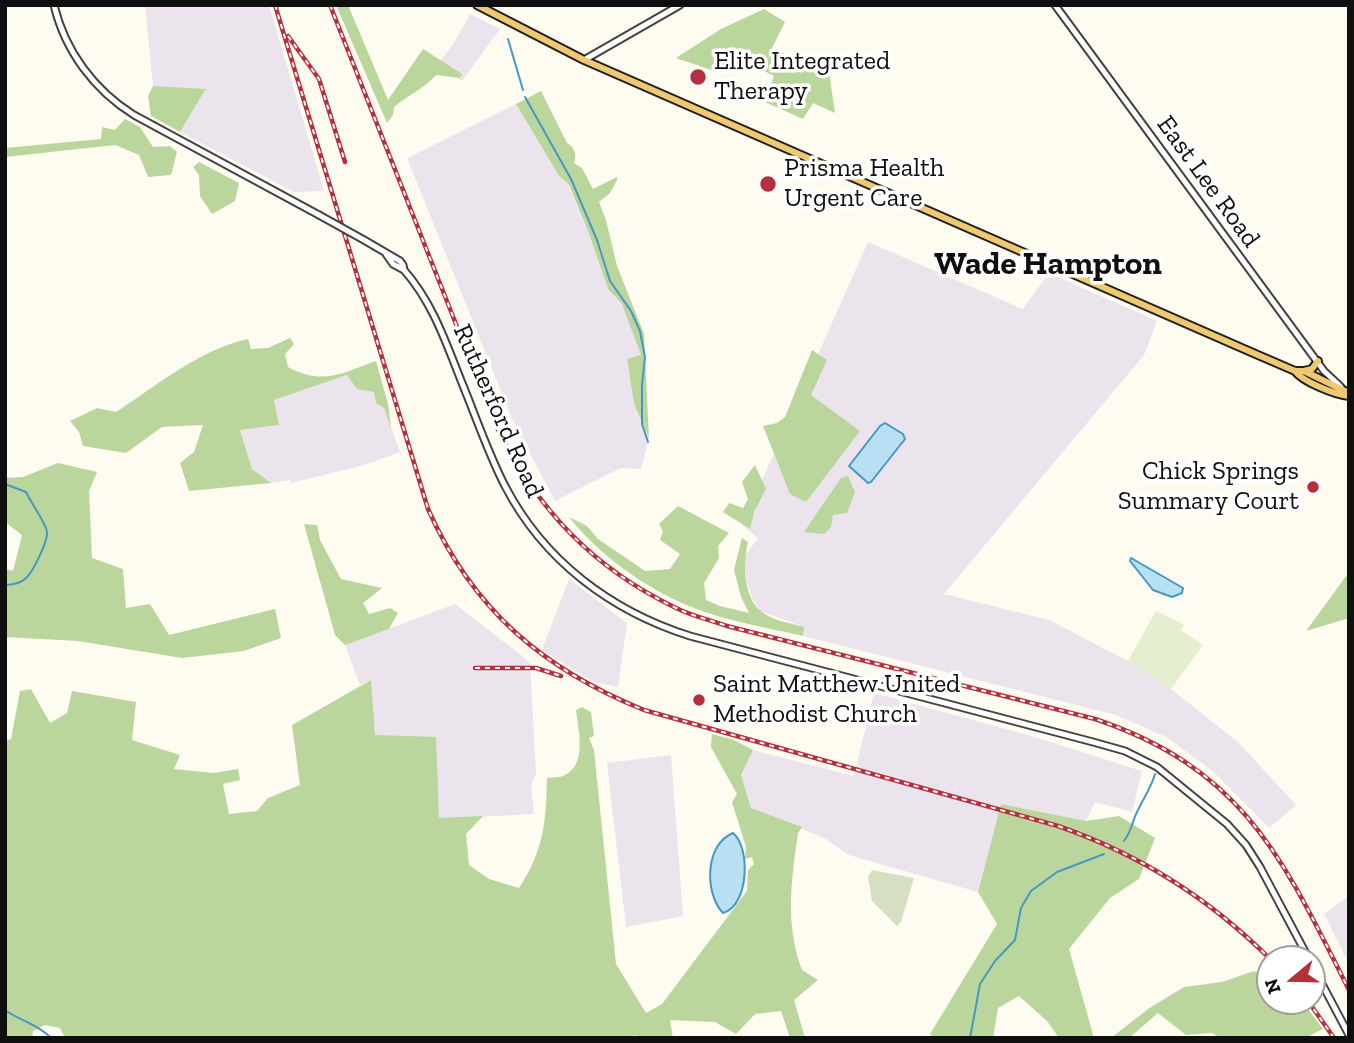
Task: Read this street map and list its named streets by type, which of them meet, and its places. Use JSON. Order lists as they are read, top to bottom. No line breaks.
{"streets":{"street":["East Lee Road","Rutherford Road"]},"districts":["Wade Hampton"],"places":["Elite Integrated Therapy","Prisma Health Urgent Care","Chick Springs Summary Court","Saint Matthew United Methodist Church"],"north":"left"}
